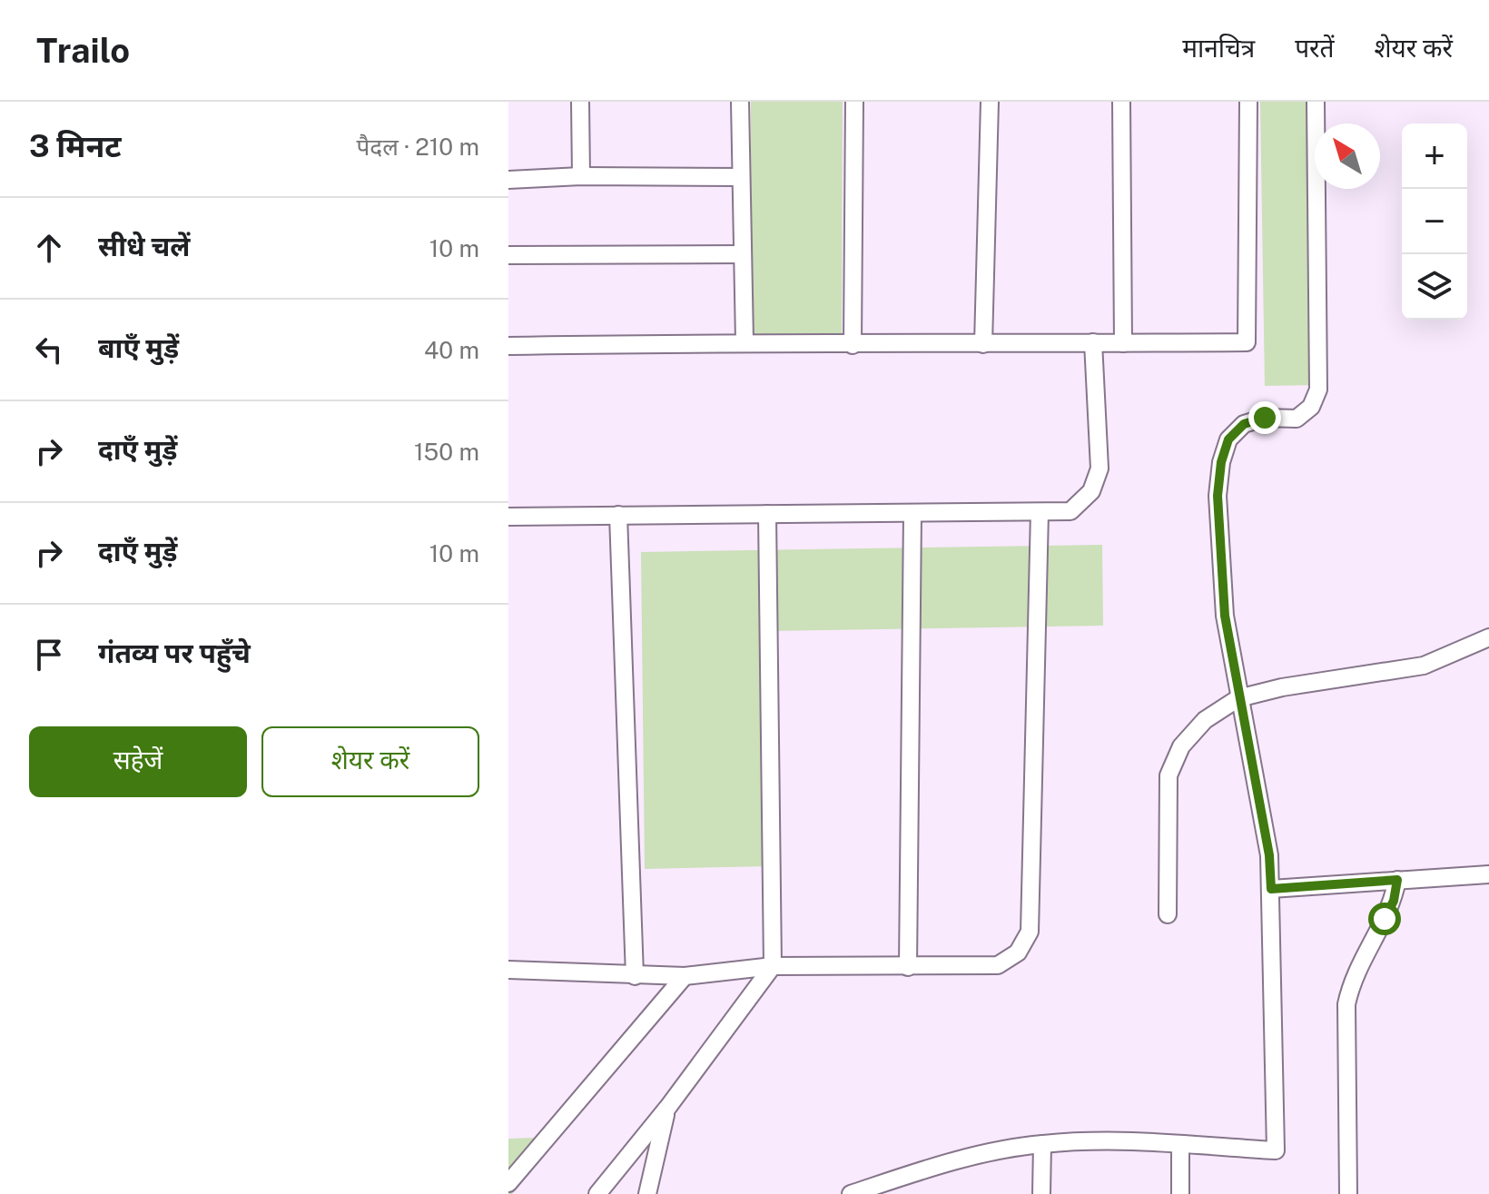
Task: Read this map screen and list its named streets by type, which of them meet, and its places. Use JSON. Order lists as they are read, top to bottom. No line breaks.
{"north":"top left","page":{"header":"Trailo","nav":["मानचित्र","परतें","शेयर करें"],"heading":["3 मिनट","पैदल · 210 m"],"map_buttons":["+","−"],"list":[["सीधे चलें","10 m"],["बाएँ मुड़ें","40 m"],["दाएँ मुड़ें","150 m"],["दाएँ मुड़ें","10 m"],"गंतव्य पर पहुँचे"],"buttons":["सहेजें","शेयर करें"]}}
